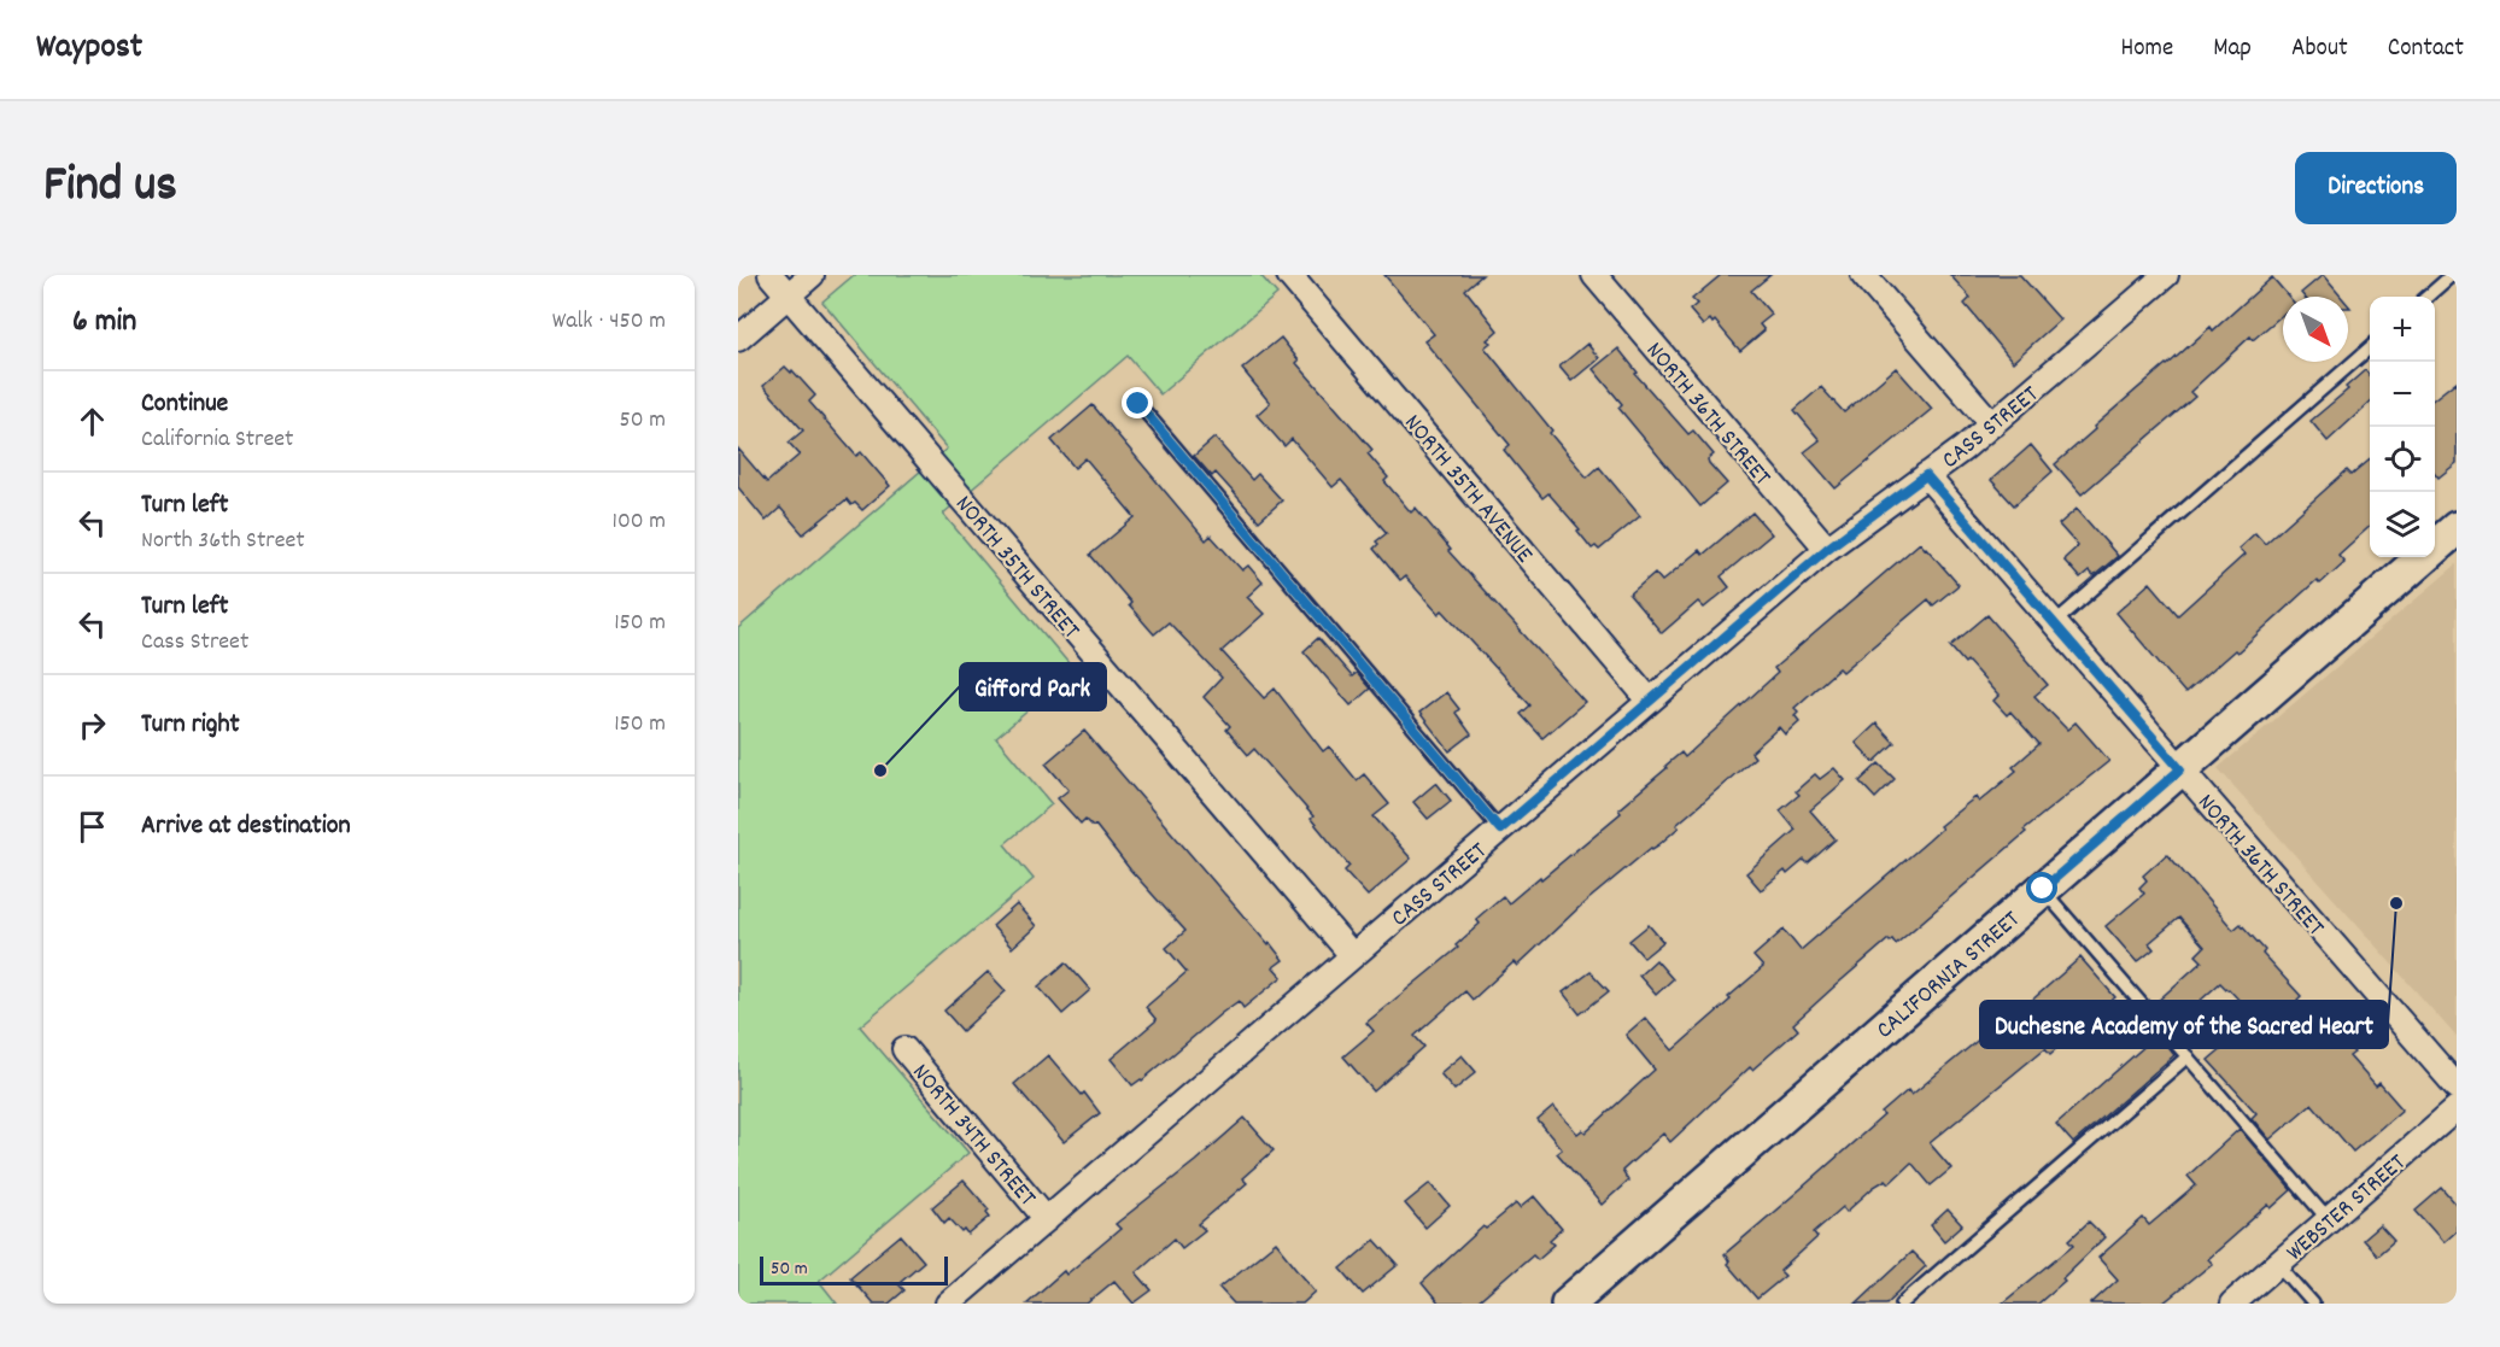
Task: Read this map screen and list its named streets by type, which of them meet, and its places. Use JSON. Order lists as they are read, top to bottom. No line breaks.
{"streets":{"street":["NORTH 36TH STREET","CASS STREET","NORTH 35TH AVENUE","NORTH 35TH STREET","CALIFORNIA STREET","NORTH 34TH STREET","WEBSTER STREET"]},"crossings":[["NORTH 36TH STREET","CASS STREET"],["NORTH 36TH STREET","CALIFORNIA STREET"],["CASS STREET","NORTH 35TH AVENUE"],["CASS STREET","NORTH 35TH STREET"],["CASS STREET","NORTH 34TH STREET"]],"places":["Gifford Park","Duchesne Academy of the Sacred Heart"],"scale_bar":"50 m","north":"bottom right","page":{"header":"Waypost","nav":["Home","Map","About","Contact"],"title":"Find us","buttons":"Directions","heading":["6 min","Walk · 450 m"],"map_buttons":["+","−"],"list":[["Continue","California Street","50 m"],["Turn left","North 36th Street","100 m"],["Turn left","Cass Street","150 m"],["Turn right","150 m"],"Arrive at destination"],"scale":"50 m"}}
